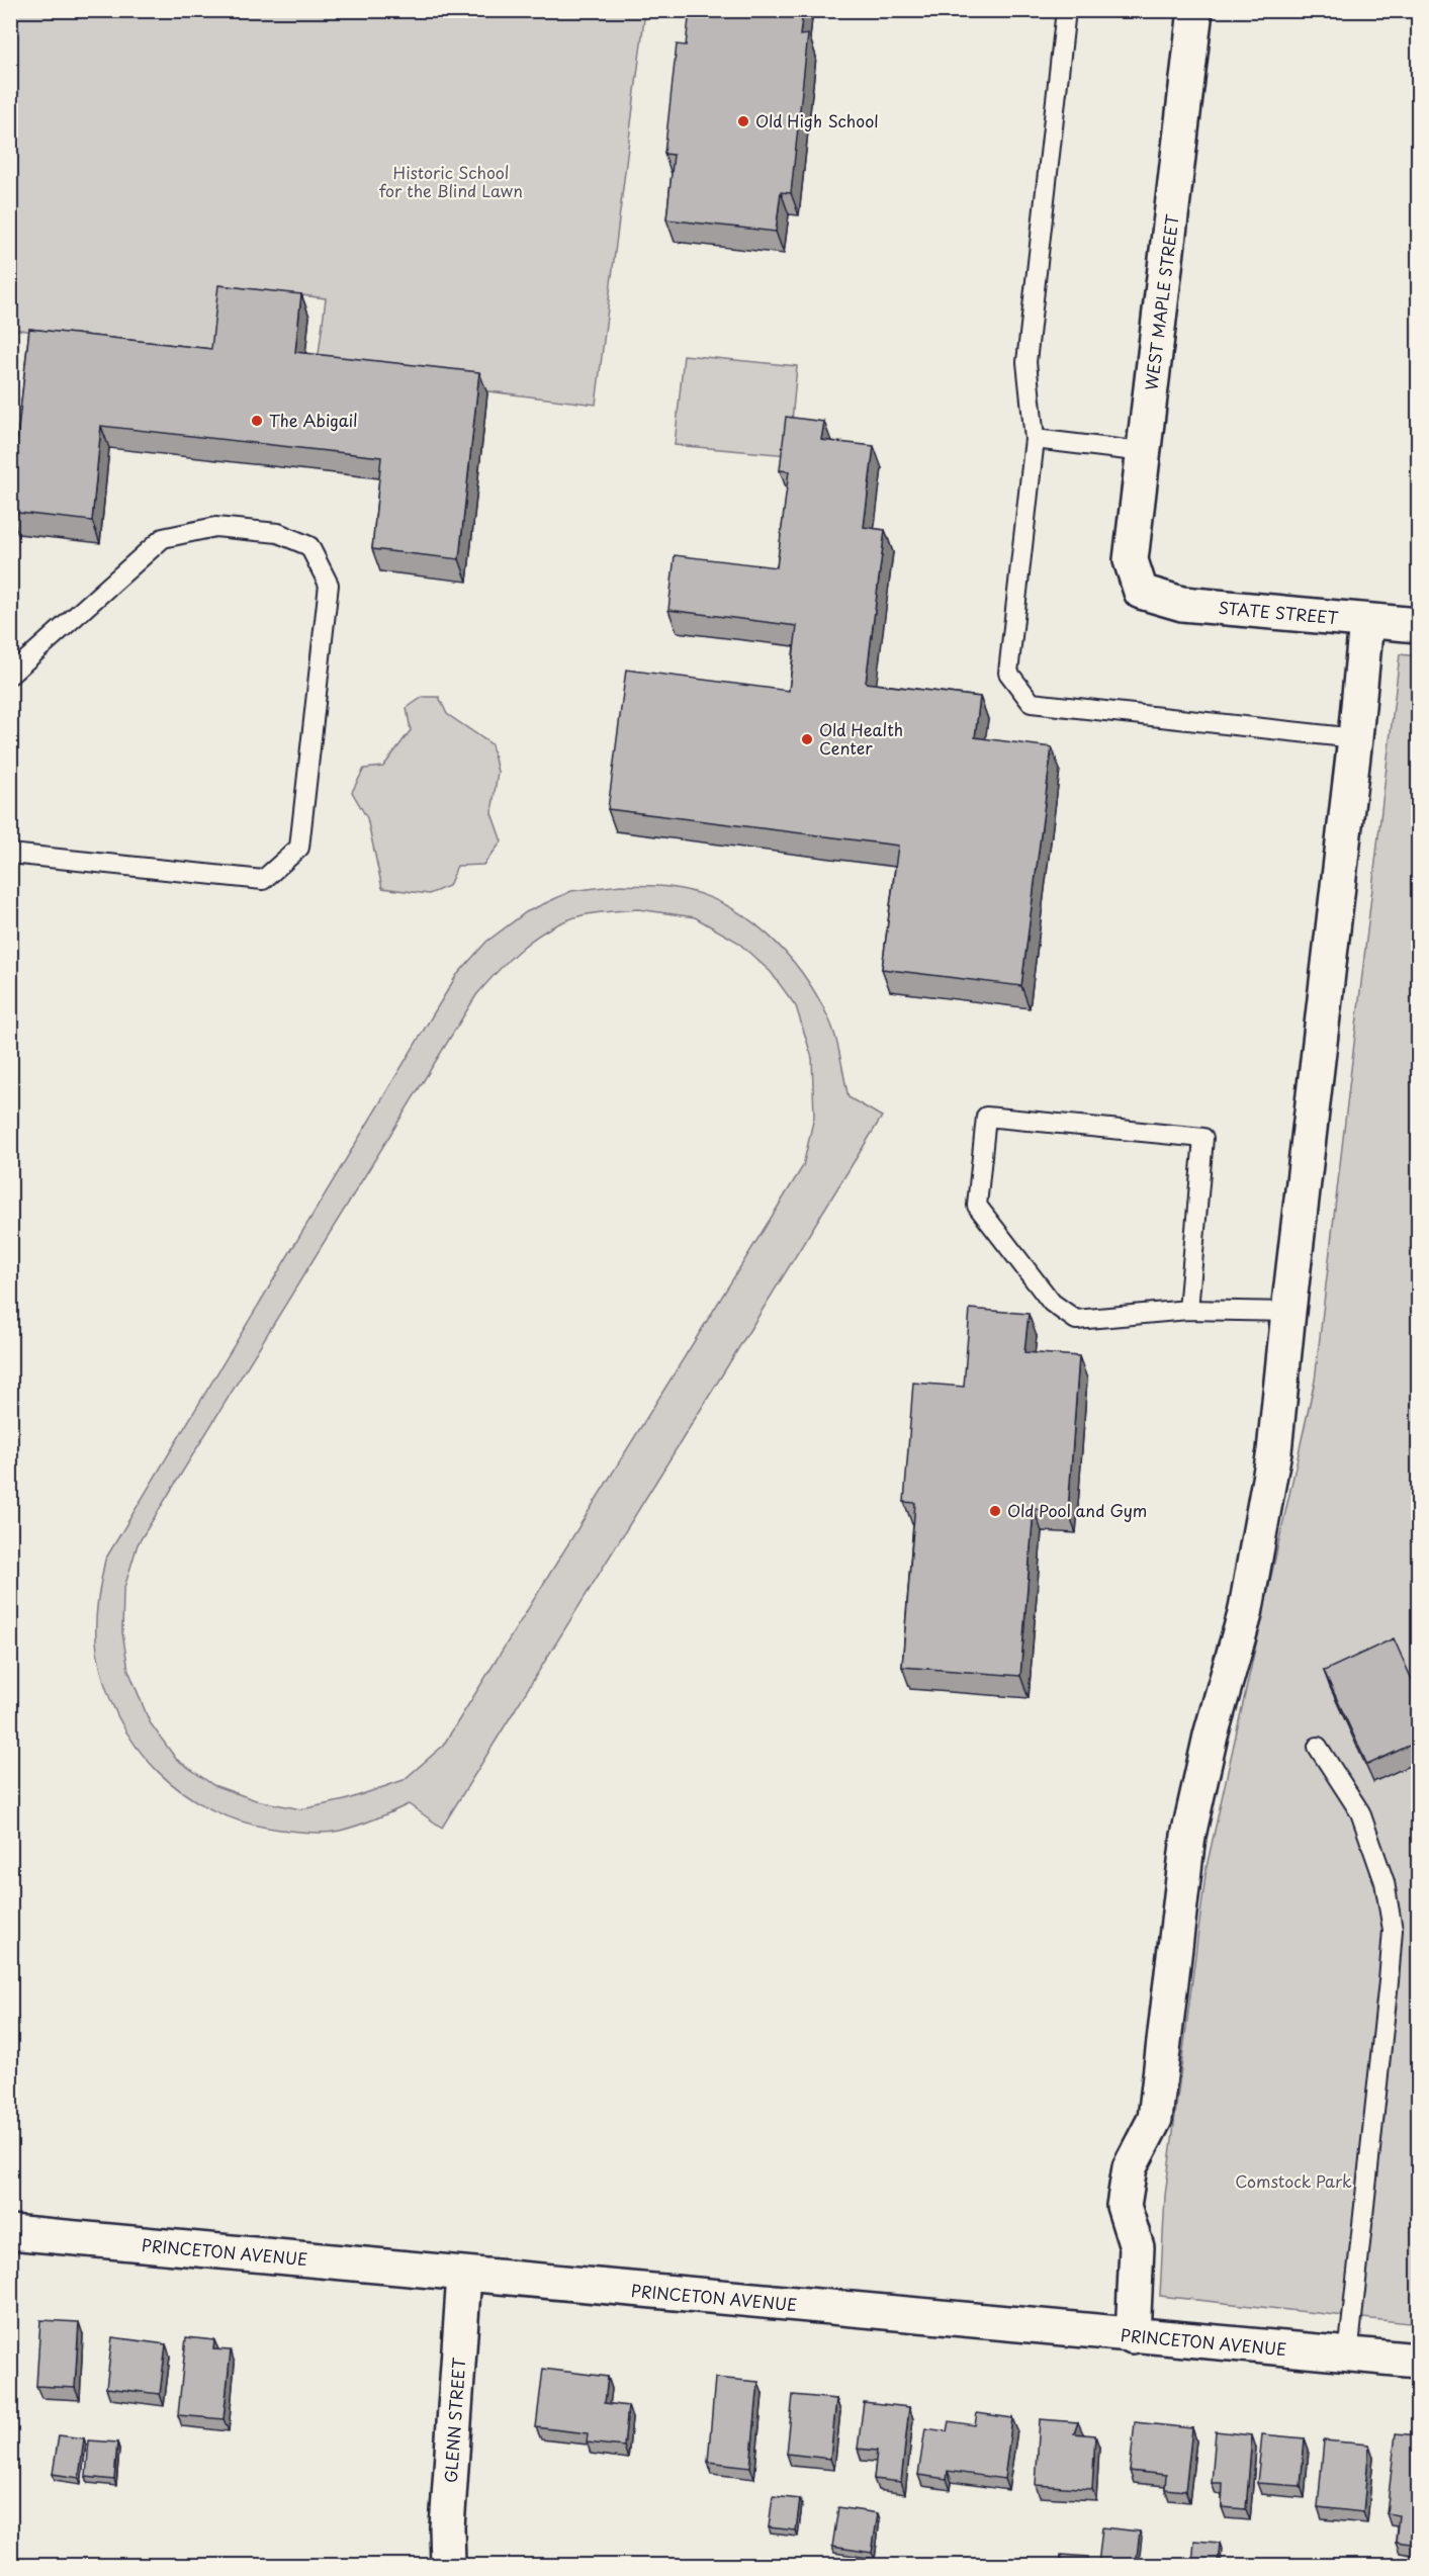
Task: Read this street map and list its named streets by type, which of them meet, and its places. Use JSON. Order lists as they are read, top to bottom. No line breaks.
{"streets":{"street":["WEST MAPLE STREET","STATE STREET","PRINCETON AVENUE","GLENN STREET"]},"crossings":[["WEST MAPLE STREET","STATE STREET"],["PRINCETON AVENUE","GLENN STREET"]],"parks":["Historic School for the Blind Lawn","Comstock Park"],"places":["Old High School","The Abigail","Old Health Center","Old Pool and Gym"]}
